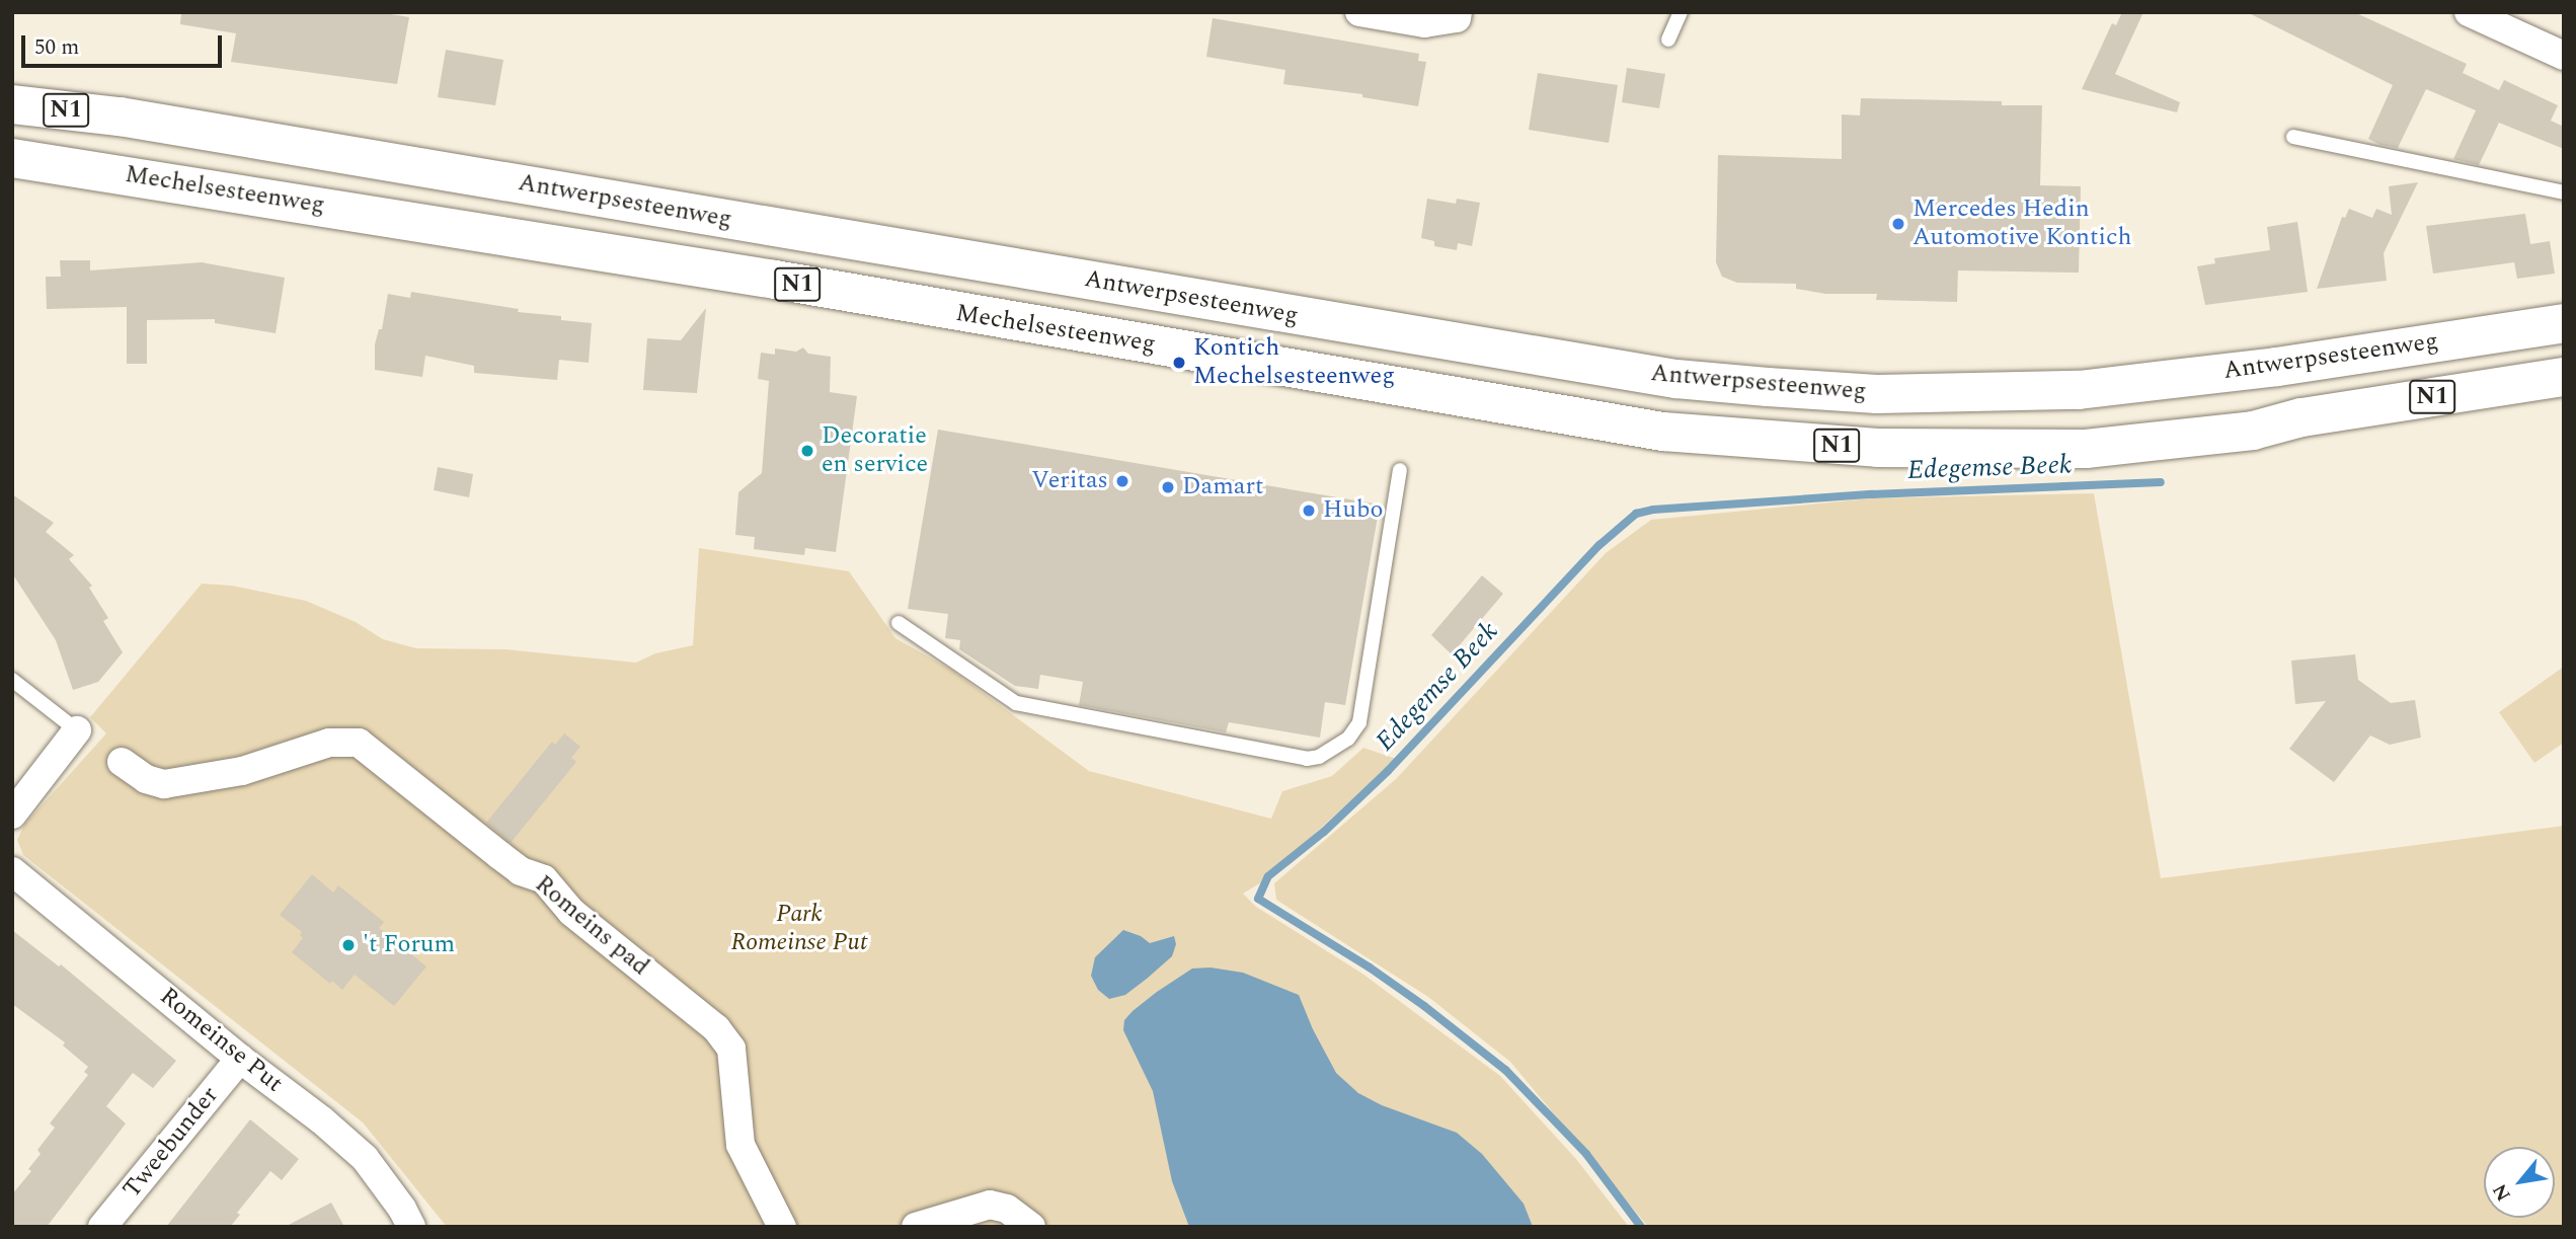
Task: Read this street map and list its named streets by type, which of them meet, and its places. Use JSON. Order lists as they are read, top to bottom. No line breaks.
{"streets":{"main road":["N1","Mechelsesteenweg","Antwerpsesteenweg"],"street":["Romeins pad","Romeinse Put","Tweebunder"]},"crossings":[["Mechelsesteenweg","Antwerpsesteenweg"],["Romeinse Put","Tweebunder"]],"water":["Edegemse Beek"],"parks":["Park Romeinse Put"],"places":["Mercedes Hedin Automotive Kontich","Kontich Mechelsesteenweg","Decoratie en service","Veritas","Damart","Hubo","'t Forum"],"scale_bar":"50 m","north":"bottom left"}
